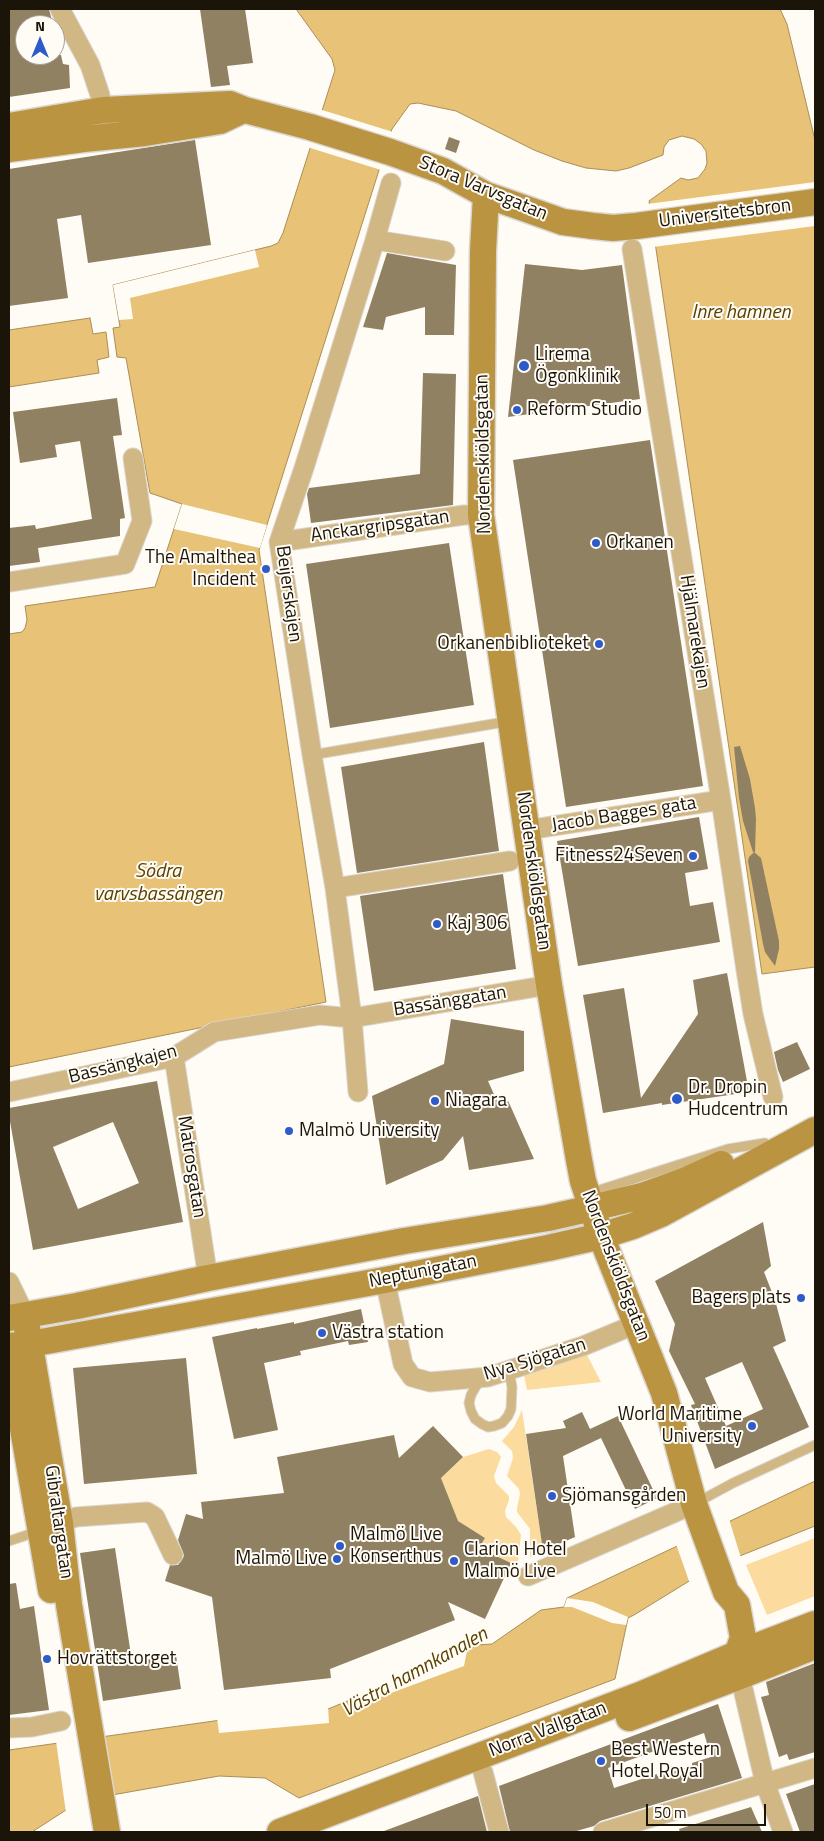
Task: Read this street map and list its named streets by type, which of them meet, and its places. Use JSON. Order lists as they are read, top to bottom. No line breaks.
{"streets":{"street":["Stora Varvsgatan","Universitetsbron","Nordenskiöldsgatan","Anckargripsgatan","Beijerskajen","Hjälmarekajen","Jacob Bagges gata","Bassänggatan","Bassängkajen","Matrosgatan","Neptunigatan","Nya Sjögatan","Gibraltargatan","Norra Vallgatan"]},"crossings":[["Stora Varvsgatan","Universitetsbron"],["Stora Varvsgatan","Nordenskiöldsgatan"],["Stora Varvsgatan","Hjälmarekajen"],["Universitetsbron","Hjälmarekajen"],["Nordenskiöldsgatan","Anckargripsgatan"],["Nordenskiöldsgatan","Jacob Bagges gata"],["Nordenskiöldsgatan","Bassänggatan"],["Nordenskiöldsgatan","Neptunigatan"],["Nordenskiöldsgatan","Nya Sjögatan"],["Nordenskiöldsgatan","Norra Vallgatan"],["Anckargripsgatan","Beijerskajen"],["Beijerskajen","Bassänggatan"],["Beijerskajen","Bassängkajen"],["Hjälmarekajen","Jacob Bagges gata"],["Bassänggatan","Bassängkajen"],["Bassängkajen","Matrosgatan"],["Matrosgatan","Neptunigatan"],["Neptunigatan","Nya Sjögatan"],["Neptunigatan","Gibraltargatan"]],"water":["Inre hamnen","Södra varvsbassängen","Västra hamnkanalen"],"places":["Lirema Ögonklinik","Reform Studio","Orkanen","The Amalthea Incident","Orkanenbiblioteket","Fitness24Seven","Kaj 306","Dr. Dropin Hudcentrum","Niagara","Malmö University","Bagers plats","Västra station","World Maritime University","Sjömansgården","Malmö Live Konserthus","Malmö Live","Clarion Hotel Malmö Live","Hovrättstorget","Best Western Hotel Royal"],"scale_bar":"50 m","north":"top"}
